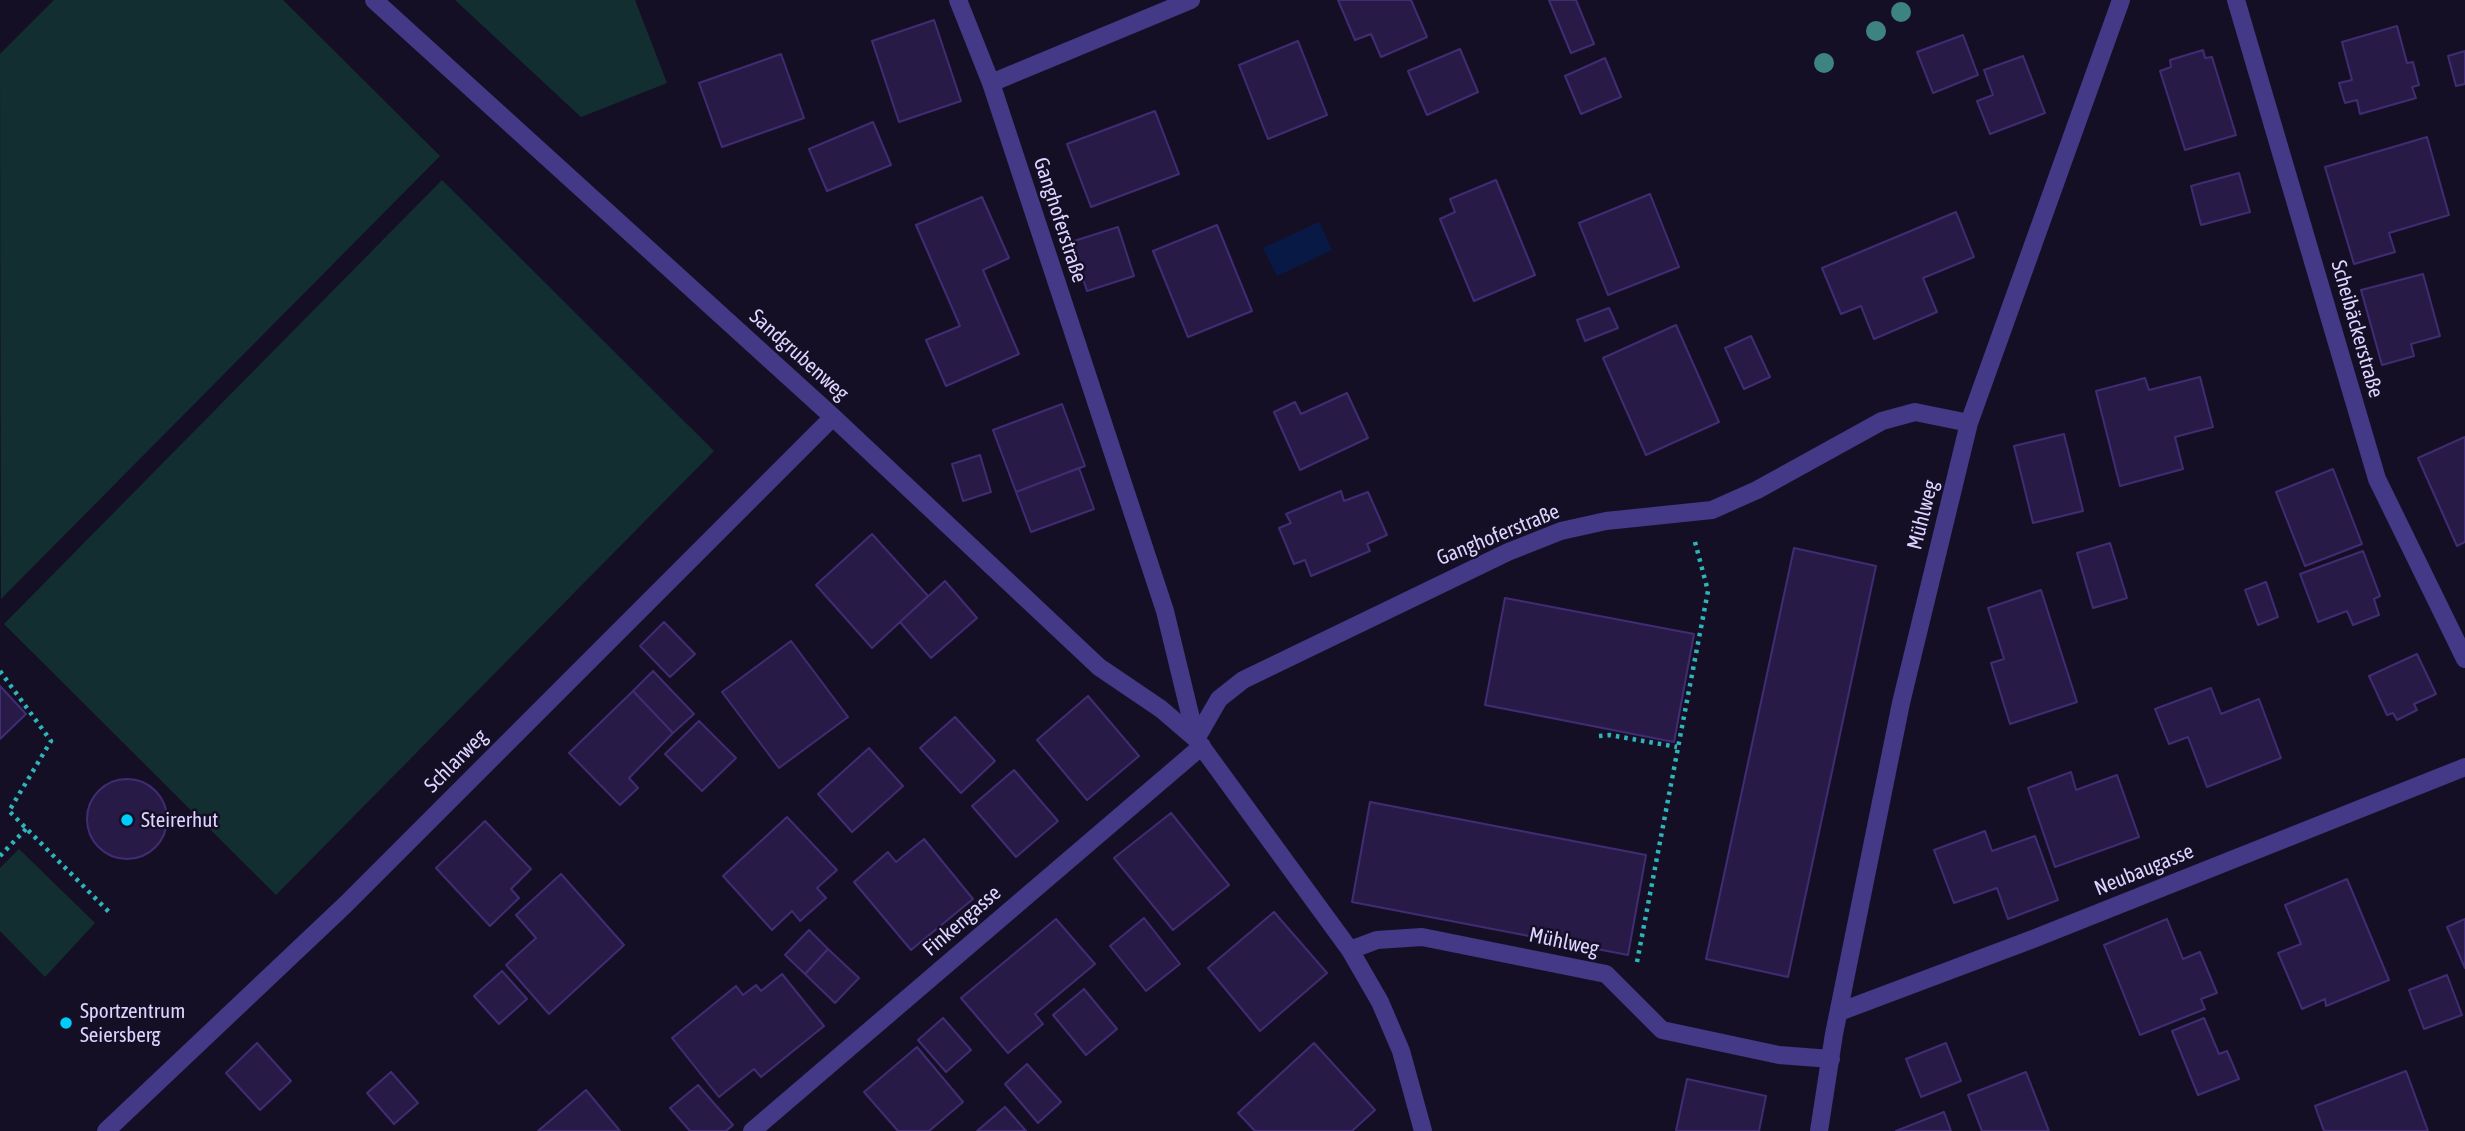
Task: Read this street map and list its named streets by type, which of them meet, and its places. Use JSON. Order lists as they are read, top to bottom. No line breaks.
{"streets":{"street":["Ganghoferstraße","Scheibäckerstraße","Sandgrubenweg","Mühlweg","Schlarweg","Neubaugasse","Finkengasse"]},"crossings":[["Ganghoferstraße","Sandgrubenweg"],["Ganghoferstraße","Mühlweg"],["Ganghoferstraße","Finkengasse"],["Sandgrubenweg","Schlarweg"],["Sandgrubenweg","Finkengasse"],["Mühlweg","Neubaugasse"]],"places":["Steirerhut","Sportzentrum Seiersberg"]}
